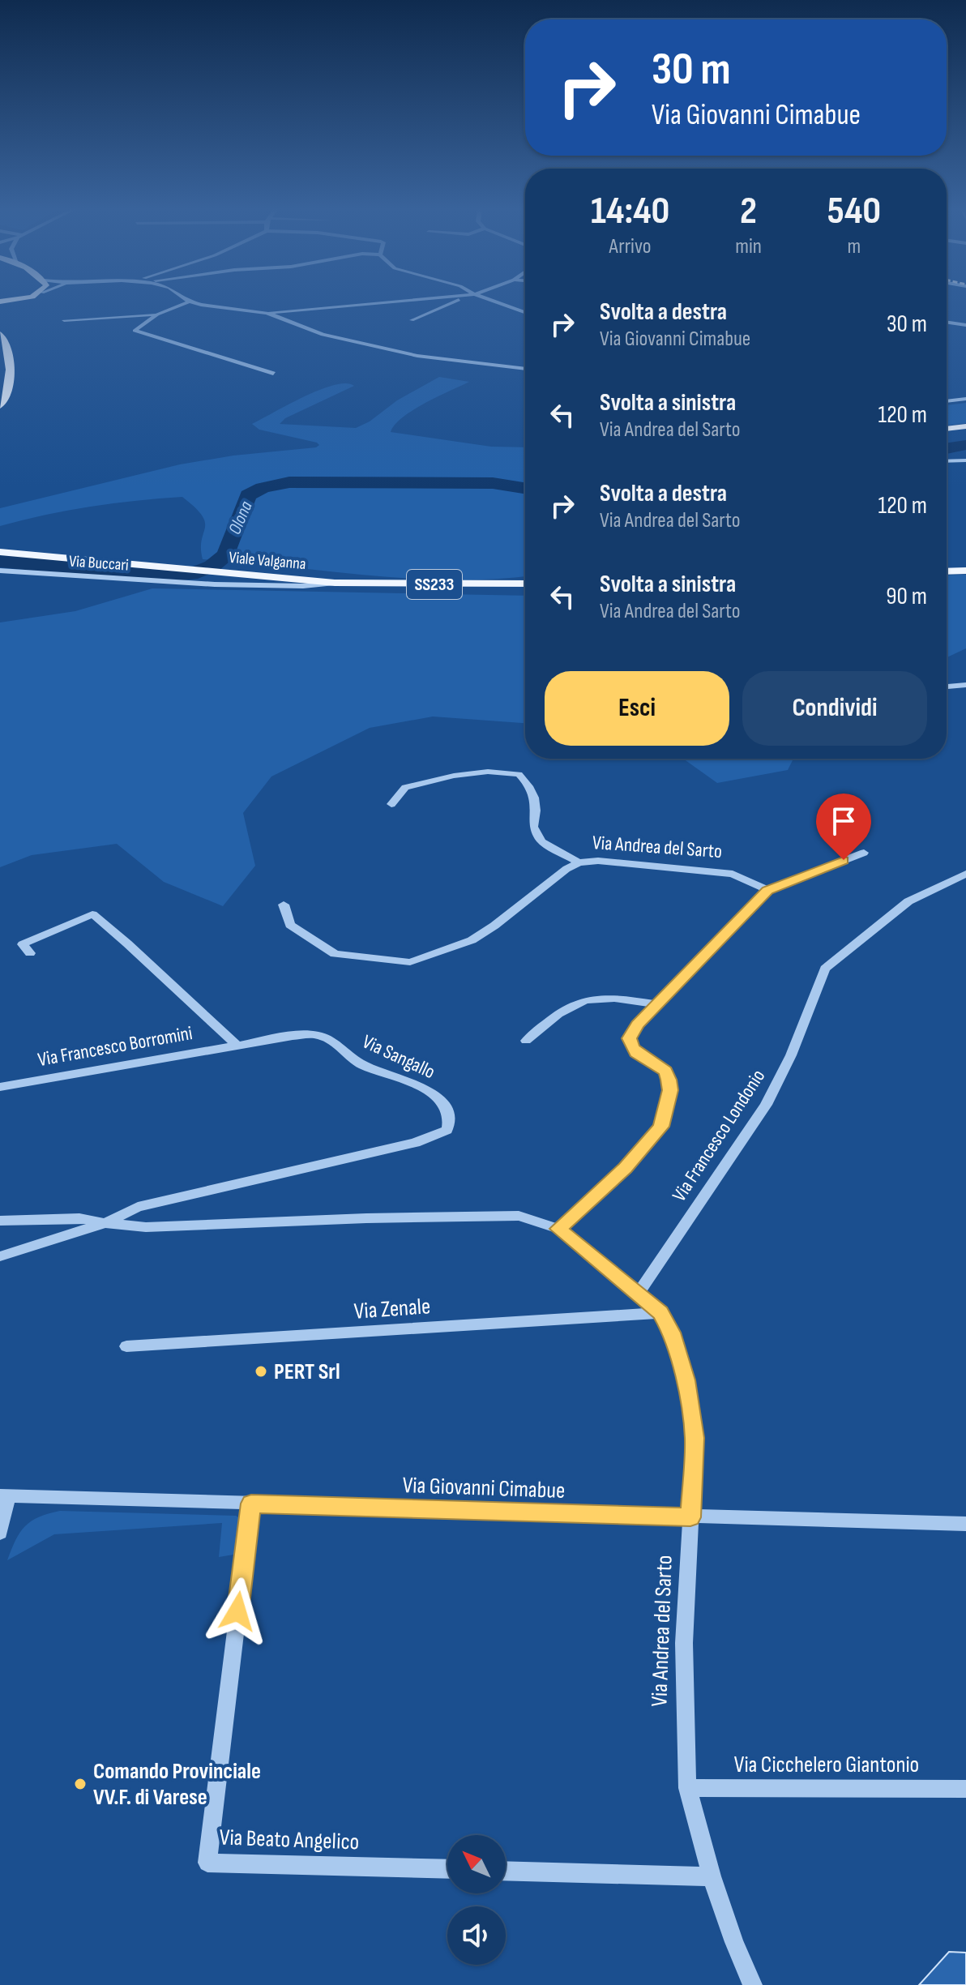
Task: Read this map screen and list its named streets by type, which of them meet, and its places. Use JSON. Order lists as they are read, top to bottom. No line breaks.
{"streets":{"main road":["Viale Valganna","SS233"],"street":["Via Buccari","Via Andrea del Sarto","Via Francesco Borromini","Via Sangallo","Via Francesco Londonio","Via Zenale","Via Giovanni Cimabue","Via Cicchelero Giantonio","Via Beato Angelico"]},"crossings":[["Viale Valganna","Via Buccari"],["Via Andrea del Sarto","Via Francesco Londonio"],["Via Andrea del Sarto","Via Zenale"],["Via Andrea del Sarto","Via Giovanni Cimabue"],["Via Andrea del Sarto","Via Cicchelero Giantonio"],["Via Francesco Borromini","Via Sangallo"],["Via Giovanni Cimabue","Via Beato Angelico"]],"water":["Olona"],"places":["PERT Srl","Comando Provinciale VV.F. di Varese"],"north":"top left","page":{"turn":["30 m","Via Giovanni Cimabue"],"eta":["14:40","Arrivo","2","min","540","m"],"list":[{"name":"Svolta a destra","note":"Via Giovanni Cimabue","value":"30 m"},{"name":"Svolta a sinistra","note":"Via Andrea del Sarto","value":"120 m"},{"name":"Svolta a destra","note":"Via Andrea del Sarto","value":"120 m"},{"name":"Svolta a sinistra","note":"Via Andrea del Sarto","value":"90 m"}],"buttons":["Esci","Condividi"]}}
